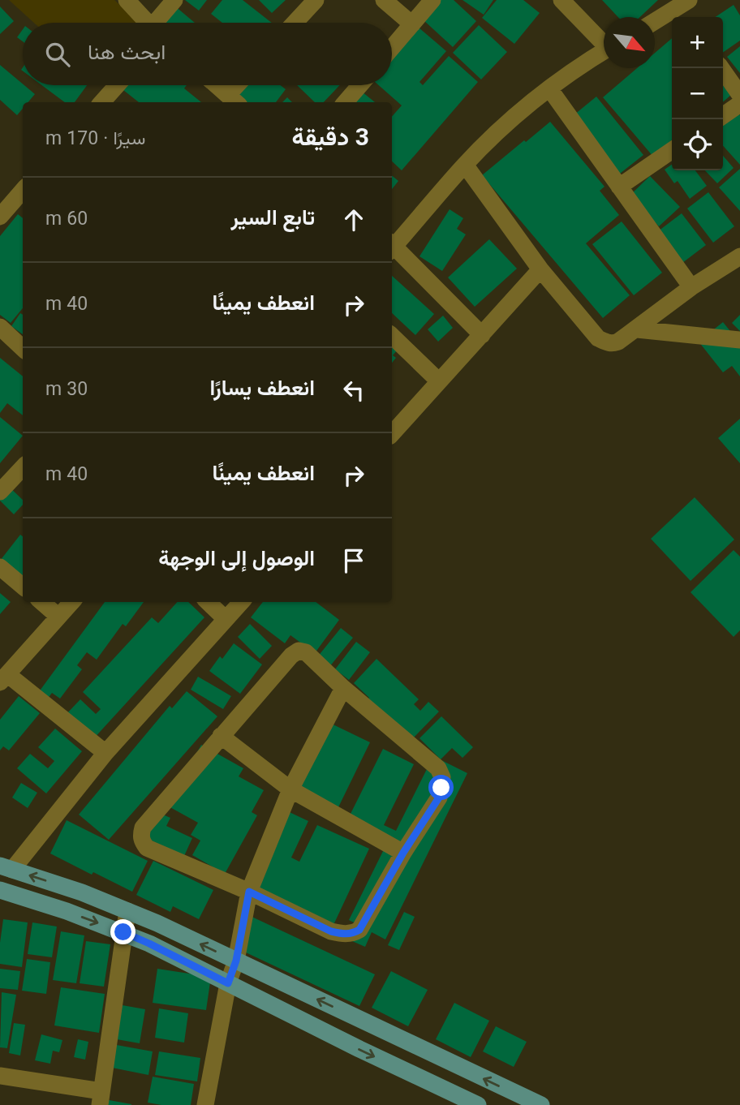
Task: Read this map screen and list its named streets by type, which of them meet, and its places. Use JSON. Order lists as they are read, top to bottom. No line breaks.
{"north":"bottom right","page":{"map_buttons":["+","−"],"search":"ابحث هنا","heading":["3 دقيقة","سيرًا · 170 m"],"list":[["تابع السير","60 m"],["انعطف يمينًا","40 m"],["انعطف يسارًا","30 m"],["انعطف يمينًا","40 m"],"الوصول إلى الوجهة"]}}
